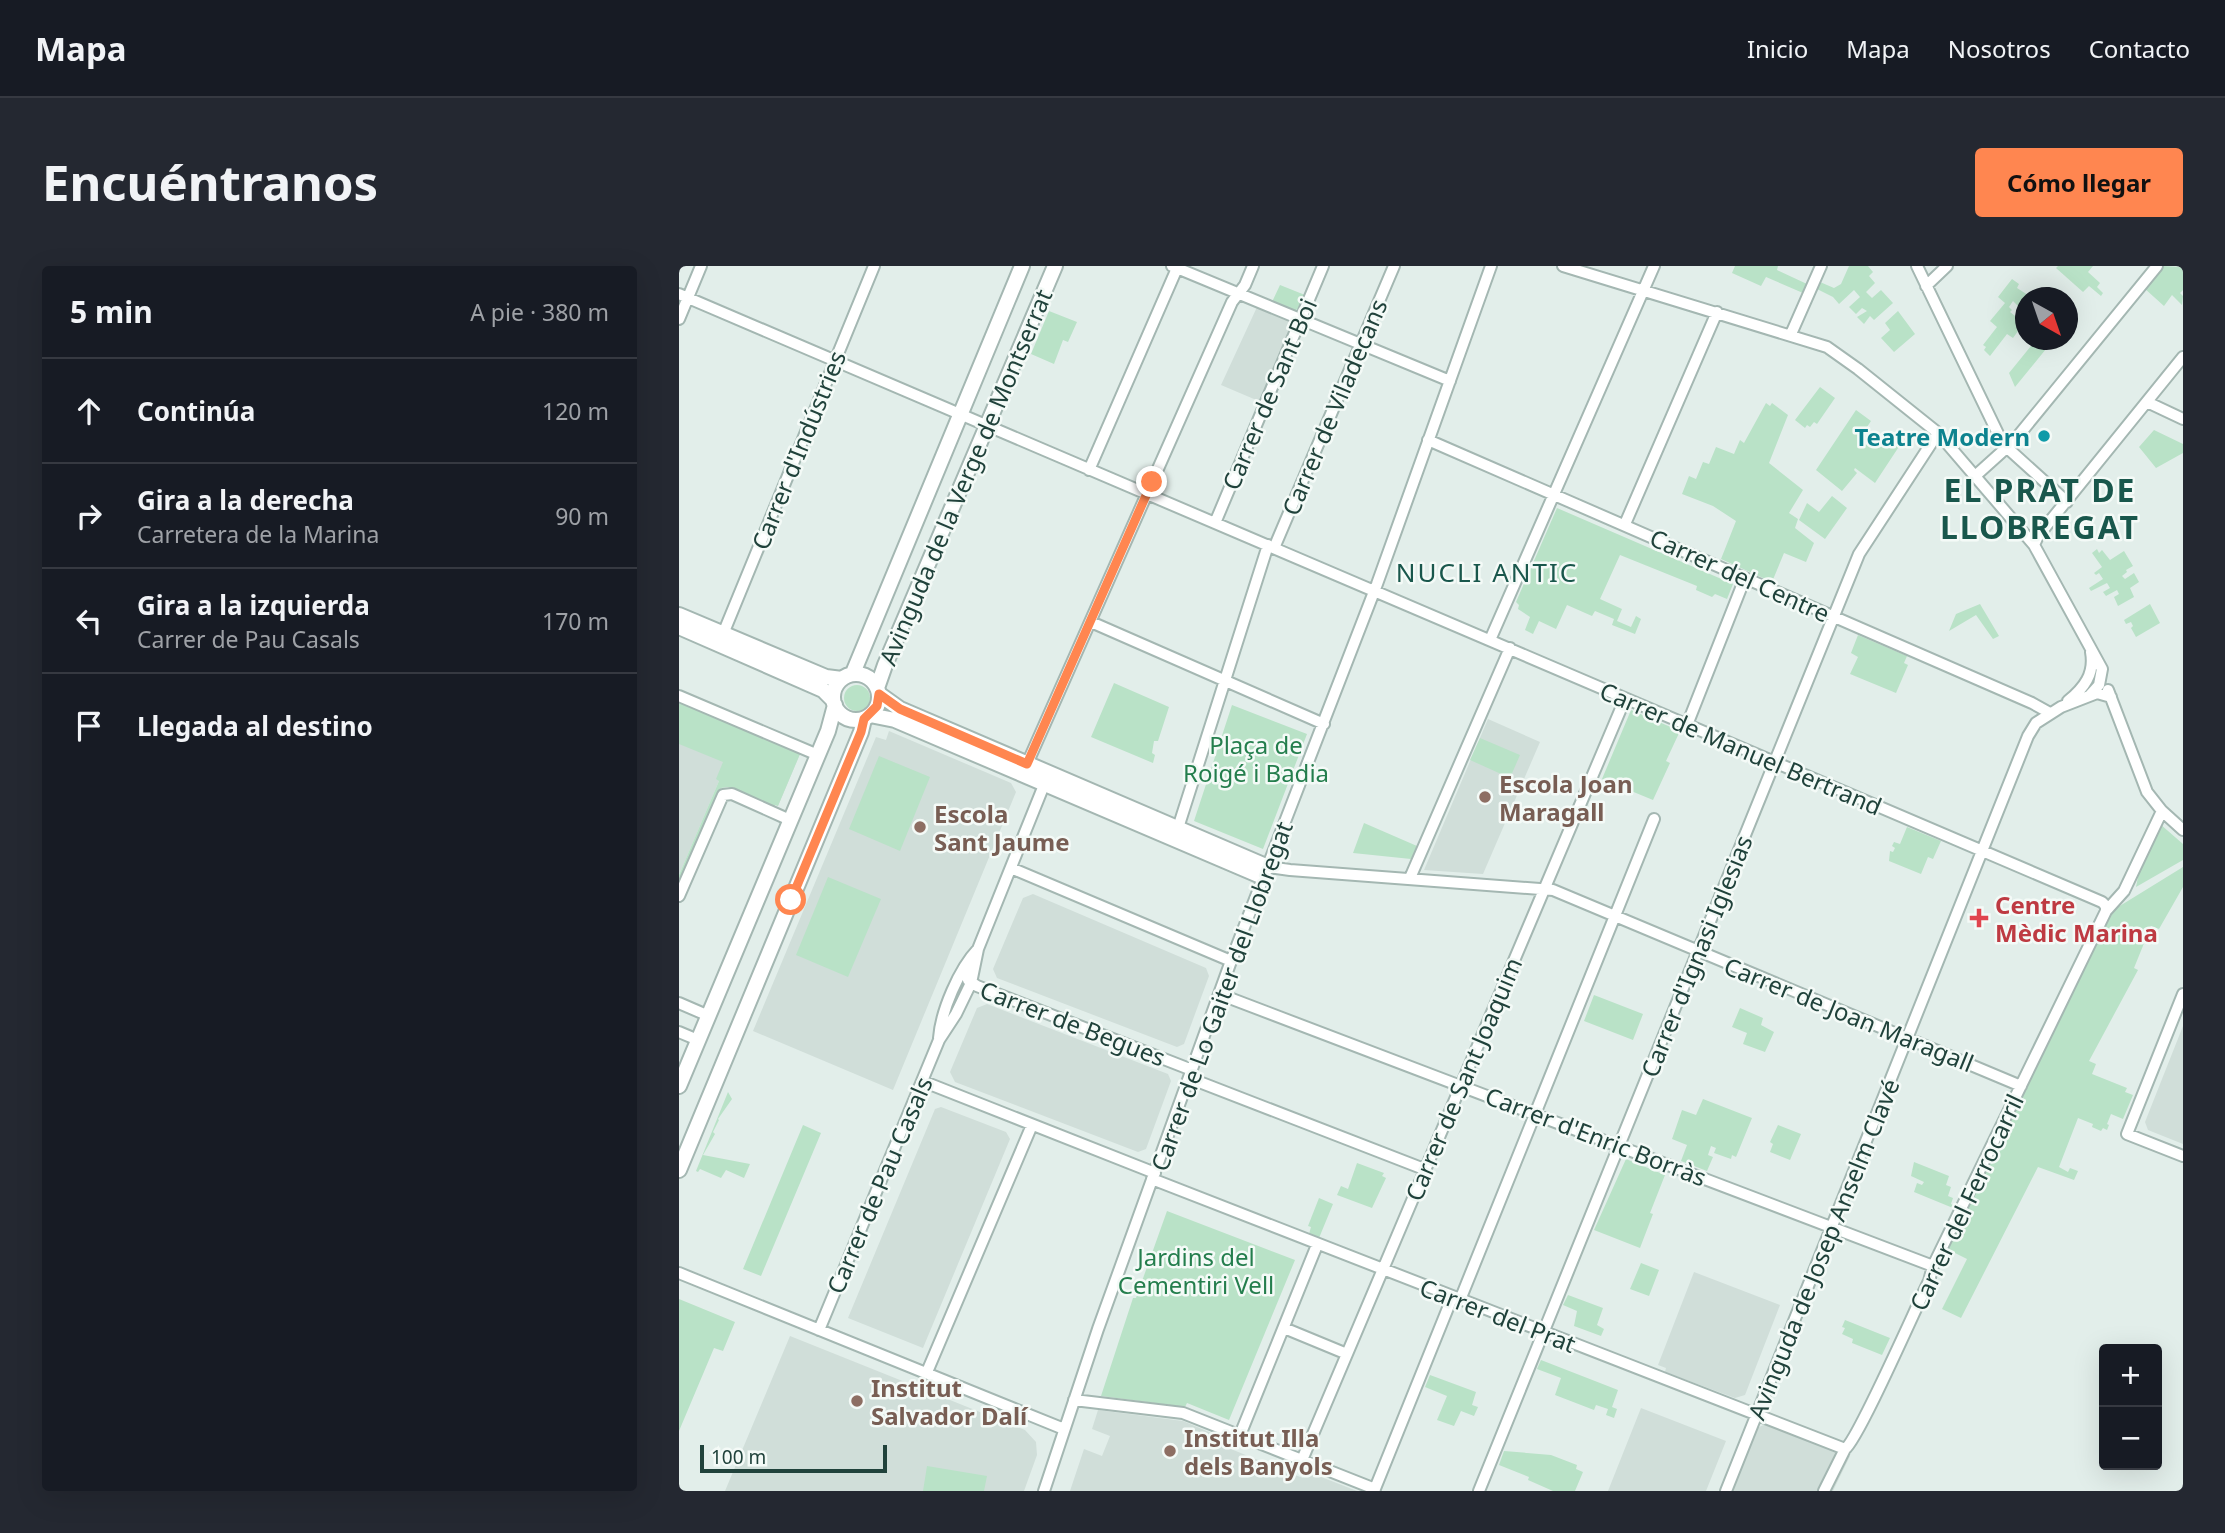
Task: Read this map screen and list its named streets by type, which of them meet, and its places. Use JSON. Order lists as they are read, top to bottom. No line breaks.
{"streets":{"street":["Carrer de Sant Boi","Carrer de Viladecans","Carrer d'Indústries","Avinguda de la Verge de Montserrat","Carrer del Centre","Carrer de Manuel Bertrand","Carrer d'Ignasi Iglesias","Carrer de Lo Gaiter del Llobregat","Carrer de Joan Maragall","Carrer de Begues","Carrer de Sant Joaquim","Carrer d'Enric Borràs","Carrer de Pau Casals","Carrer del Ferrocarril","Avinguda de Josep Anselm Clavé","Carrer del Prat"]},"crossings":[["Carrer de Sant Boi","Carrer de Manuel Bertrand"],["Carrer de Viladecans","Carrer de Manuel Bertrand"],["Carrer d'Indústries","Carrer de Manuel Bertrand"],["Avinguda de la Verge de Montserrat","Carrer de Manuel Bertrand"],["Carrer del Centre","Carrer d'Ignasi Iglesias"],["Carrer del Centre","Carrer de Lo Gaiter del Llobregat"],["Carrer del Centre","Avinguda de Josep Anselm Clavé"],["Carrer de Manuel Bertrand","Carrer d'Ignasi Iglesias"],["Carrer de Manuel Bertrand","Carrer de Lo Gaiter del Llobregat"],["Carrer de Manuel Bertrand","Carrer de Sant Joaquim"],["Carrer de Manuel Bertrand","Carrer del Ferrocarril"],["Carrer de Manuel Bertrand","Avinguda de Josep Anselm Clavé"],["Carrer d'Ignasi Iglesias","Carrer de Joan Maragall"],["Carrer d'Ignasi Iglesias","Carrer d'Enric Borràs"],["Carrer d'Ignasi Iglesias","Carrer del Prat"],["Carrer de Lo Gaiter del Llobregat","Carrer de Joan Maragall"],["Carrer de Lo Gaiter del Llobregat","Carrer de Begues"],["Carrer de Lo Gaiter del Llobregat","Carrer d'Enric Borràs"],["Carrer de Lo Gaiter del Llobregat","Carrer del Prat"],["Carrer de Joan Maragall","Carrer de Sant Joaquim"],["Carrer de Joan Maragall","Carrer del Ferrocarril"],["Carrer de Joan Maragall","Avinguda de Josep Anselm Clavé"],["Carrer de Begues","Carrer de Sant Joaquim"],["Carrer de Begues","Carrer de Pau Casals"],["Carrer de Sant Joaquim","Carrer d'Enric Borràs"],["Carrer de Sant Joaquim","Carrer del Prat"],["Carrer d'Enric Borràs","Carrer del Ferrocarril"],["Carrer d'Enric Borràs","Avinguda de Josep Anselm Clavé"],["Carrer de Pau Casals","Carrer del Prat"],["Carrer del Ferrocarril","Carrer del Prat"],["Avinguda de Josep Anselm Clavé","Carrer del Prat"]],"districts":["EL PRAT DE LLOBREGAT","NUCLI ANTIC"],"parks":["Plaça de Roigé i Badia","Jardins del Cementiri Vell"],"places":{"other":["Teatre Modern","Escola Joan Maragall","Escola Sant Jaume","Institut Salvador Dalí","Institut Illa dels Banyols"],"health":["Centre Mèdic Marina"]},"scale_bar":"100 m","north":"bottom right","page":{"header":"Mapa","nav":["Inicio","Mapa","Nosotros","Contacto"],"buttons":"Cómo llegar","title":"Encuéntranos","heading":["5 min","A pie · 380 m"],"list":[["Continúa","120 m"],["Gira a la derecha","Carretera de la Marina","90 m"],["Gira a la izquierda","Carrer de Pau Casals","170 m"],"Llegada al destino"],"map_buttons":["+","−"],"scale":"100 m"}}
